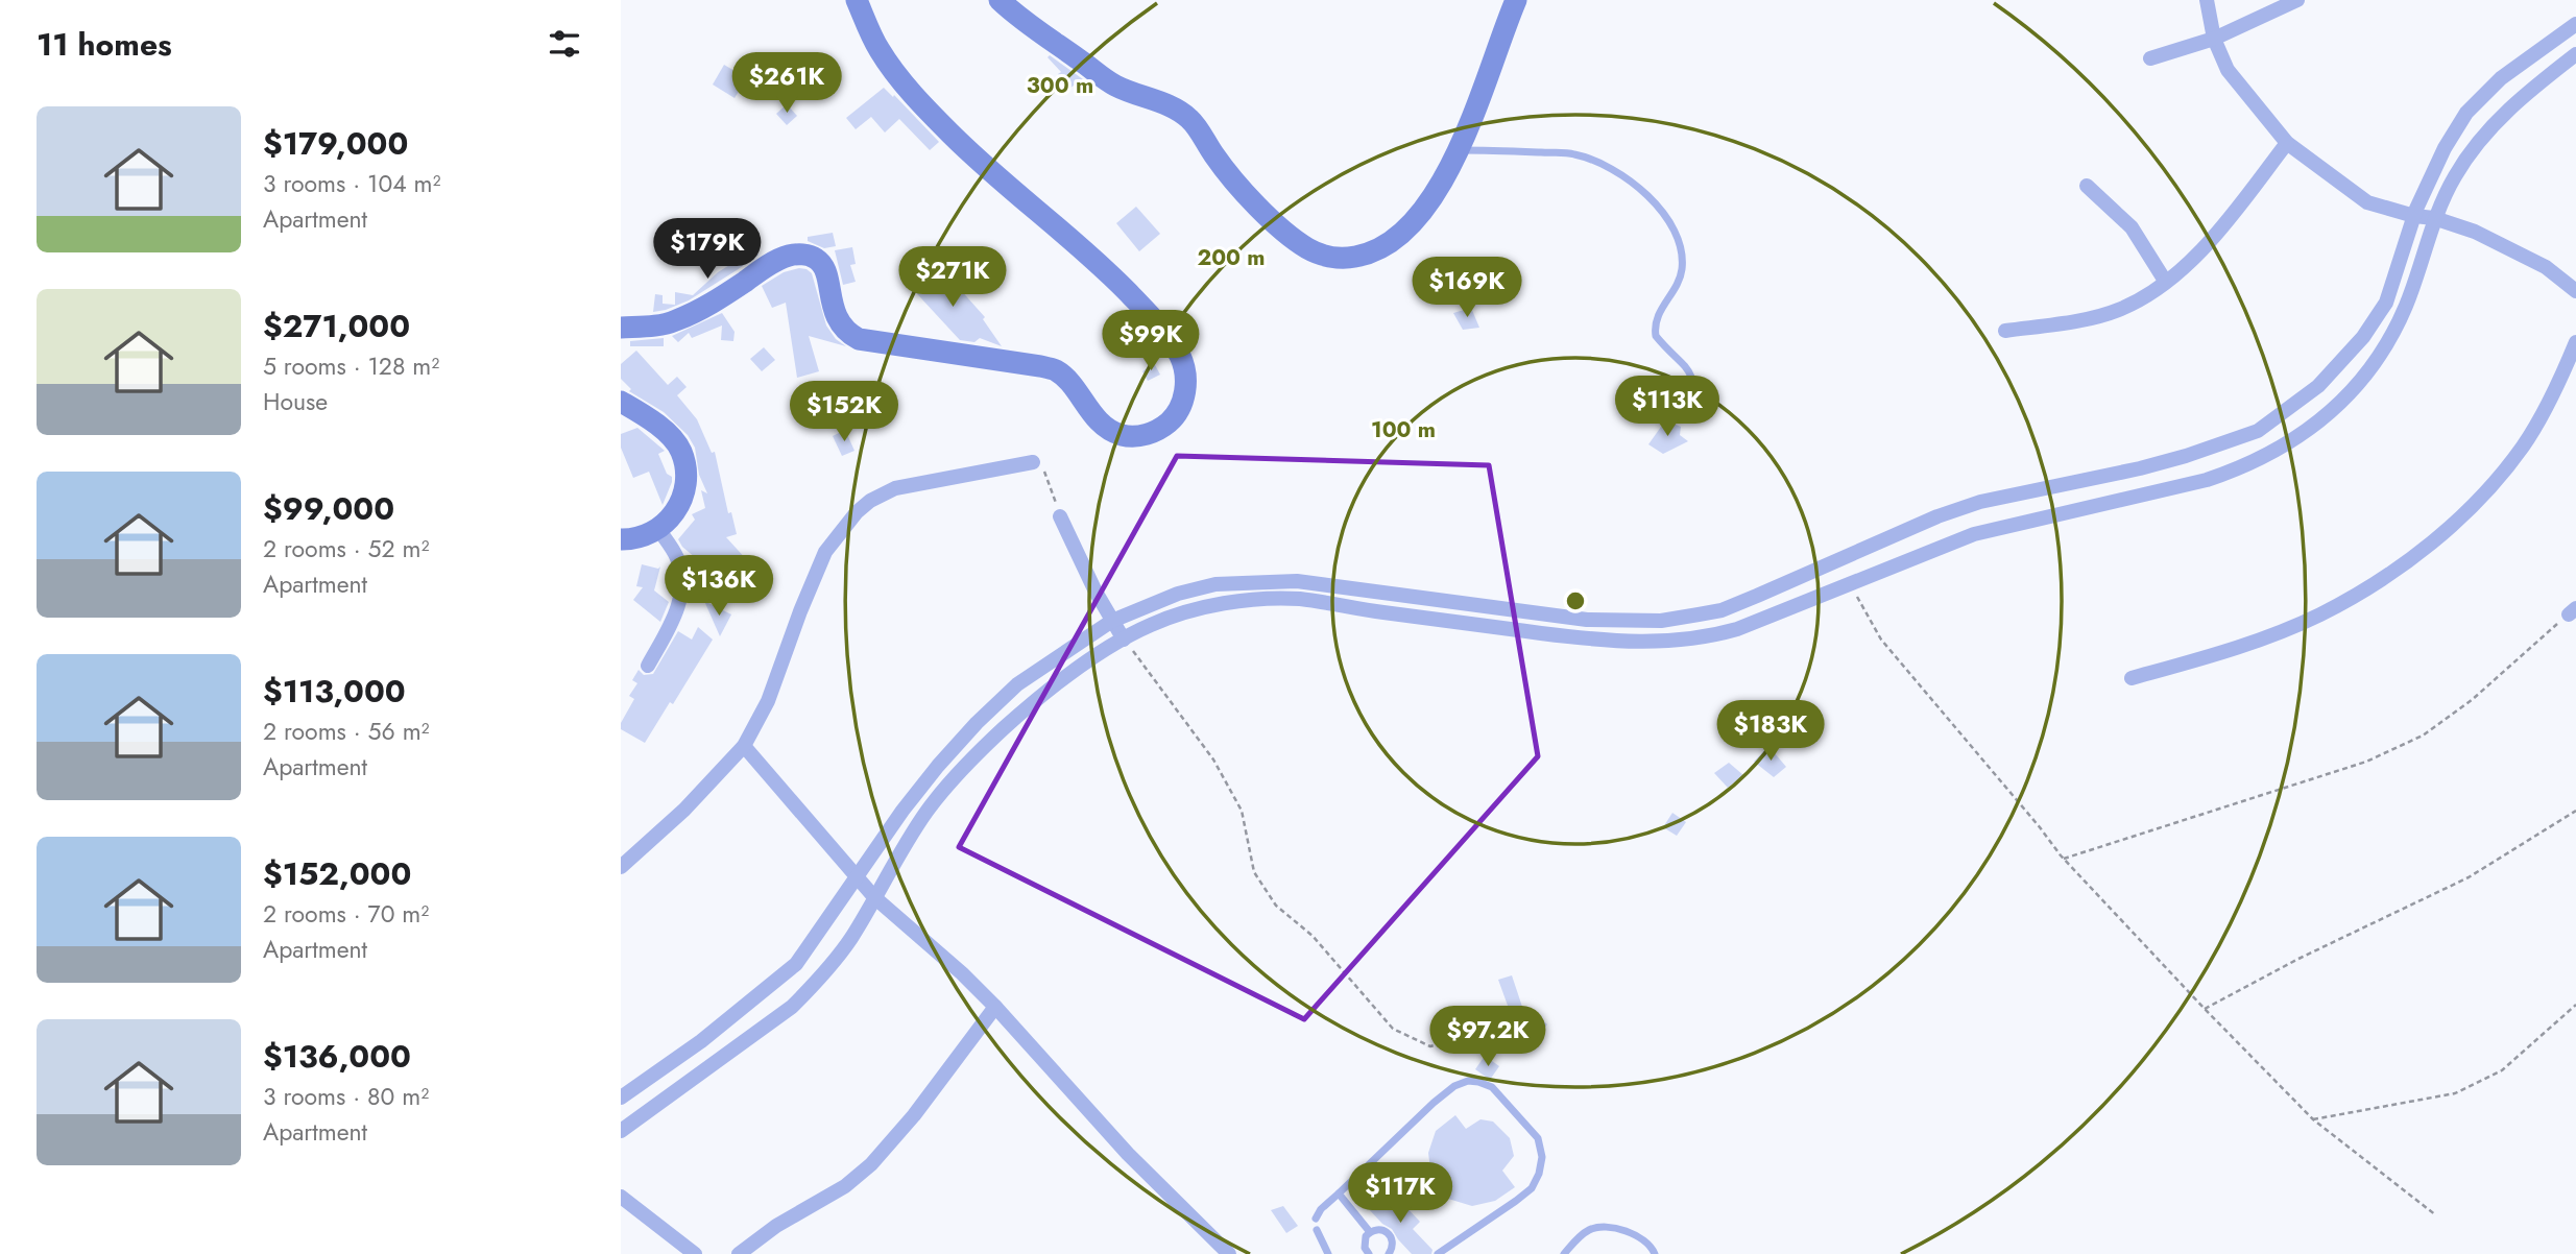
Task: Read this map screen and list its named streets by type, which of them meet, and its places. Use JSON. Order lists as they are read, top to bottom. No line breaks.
{"page":{"heading":"11 homes","price":["$261K","$179K","$271K","$169K","$99K","$113K","$152K","$136K","$183K","$97.2K","$117K"],"list":[{"name":"$179,000","note":"3 rooms · 104 m² · Apartment"},{"name":"$271,000","note":"5 rooms · 128 m² · House"},{"name":"$99,000","note":"2 rooms · 52 m² · Apartment"},{"name":"$113,000","note":"2 rooms · 56 m² · Apartment"},{"name":"$152,000","note":"2 rooms · 70 m² · Apartment"},{"name":"$136,000","note":"3 rooms · 80 m² · Apartment"}]},"rings":["300 m","200 m","100 m"]}
